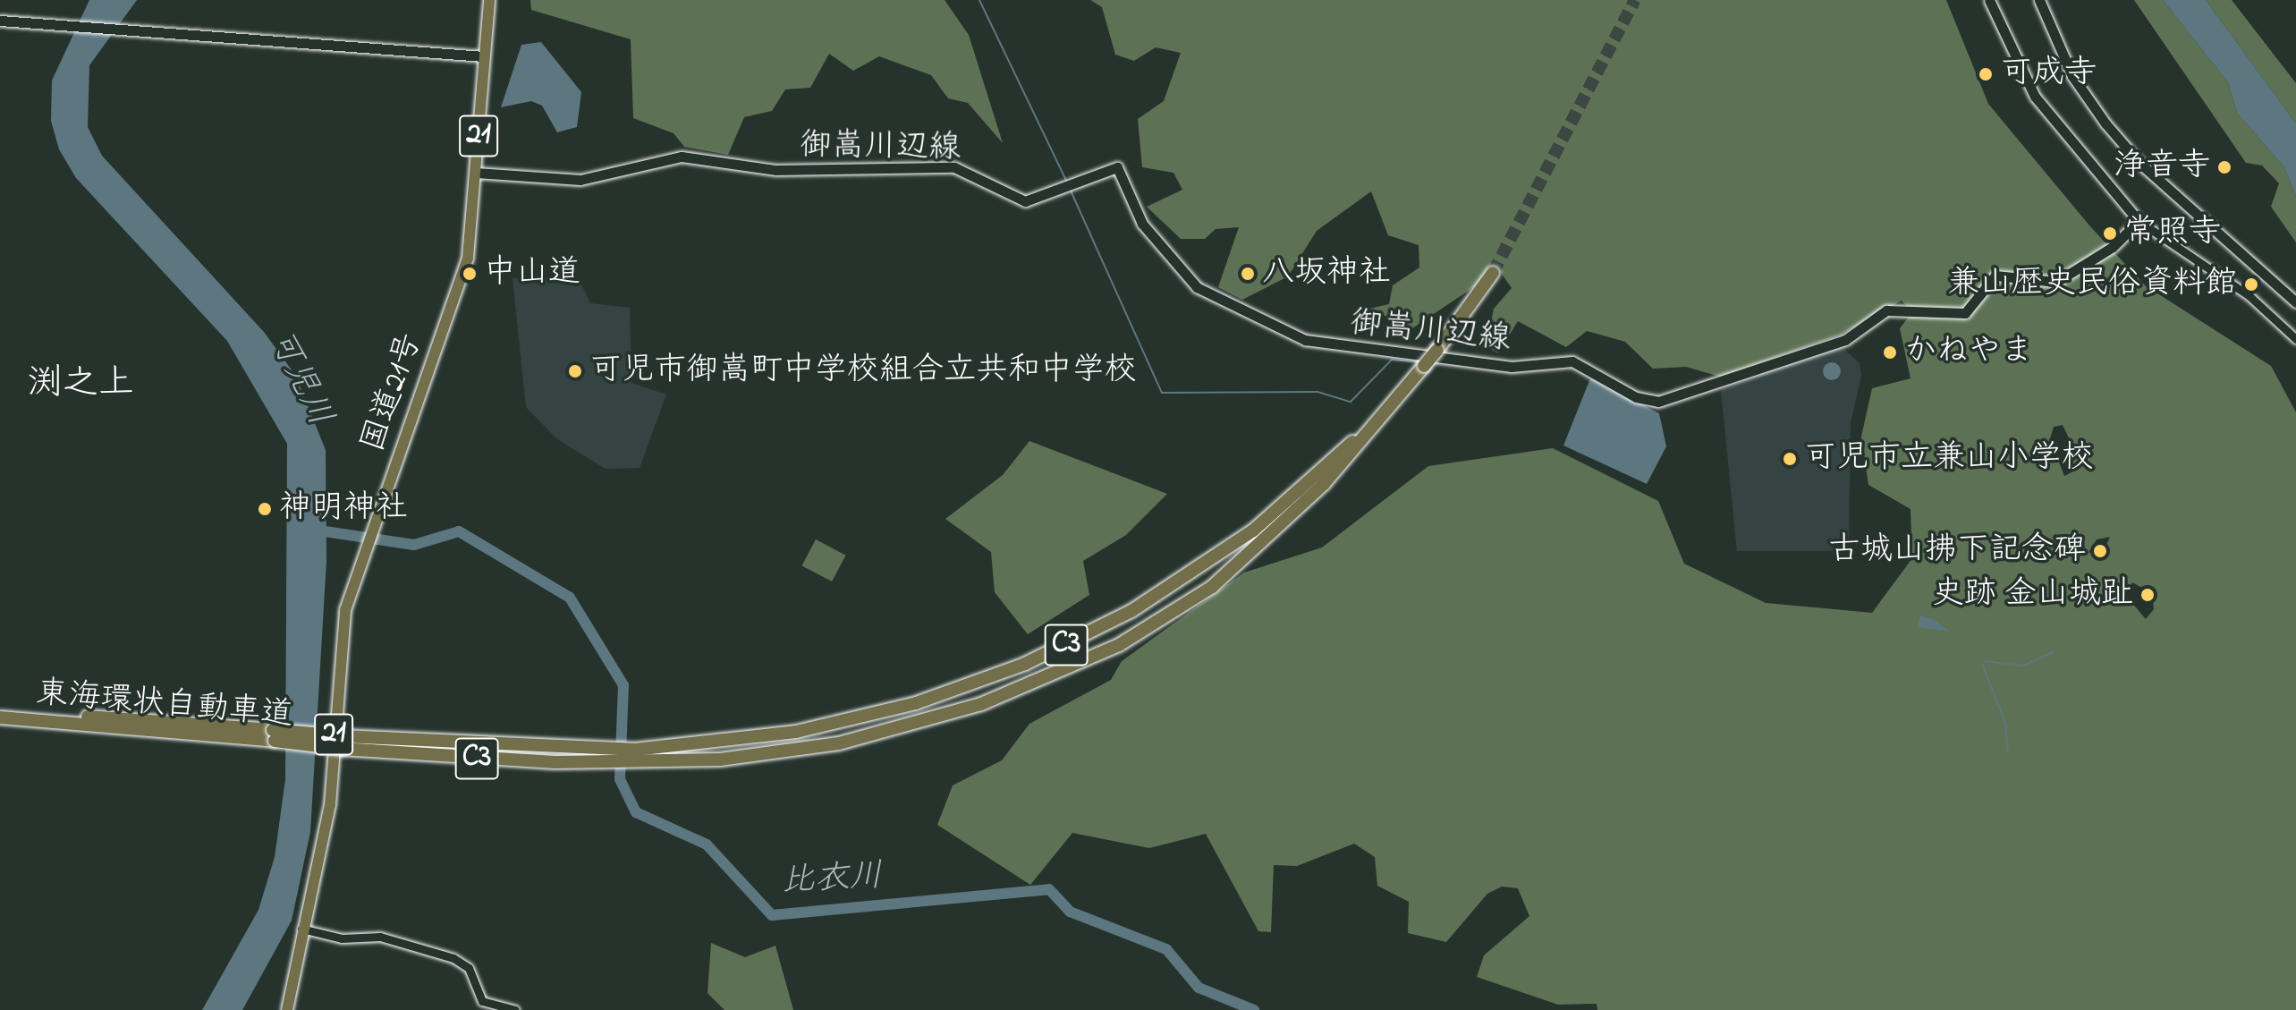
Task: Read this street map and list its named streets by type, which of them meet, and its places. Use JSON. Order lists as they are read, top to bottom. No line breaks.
{"streets":{"highway":["21","国道21号","C3","東海環状自動車道"],"main road":["御嵩川辺線"]},"crossings":[["御嵩川辺線","国道21号"]],"districts":["渕之上"],"water":["可児川","比衣川"],"places":["可成寺","浄音寺","常照寺","中山道","八坂神社","兼山歴史民俗資料館","かねやま","可児市御嵩町中学校組合立共和中学校","可児市立兼山小学校","神明神社","古城山拂下記念碑","史跡 金山城趾"]}
